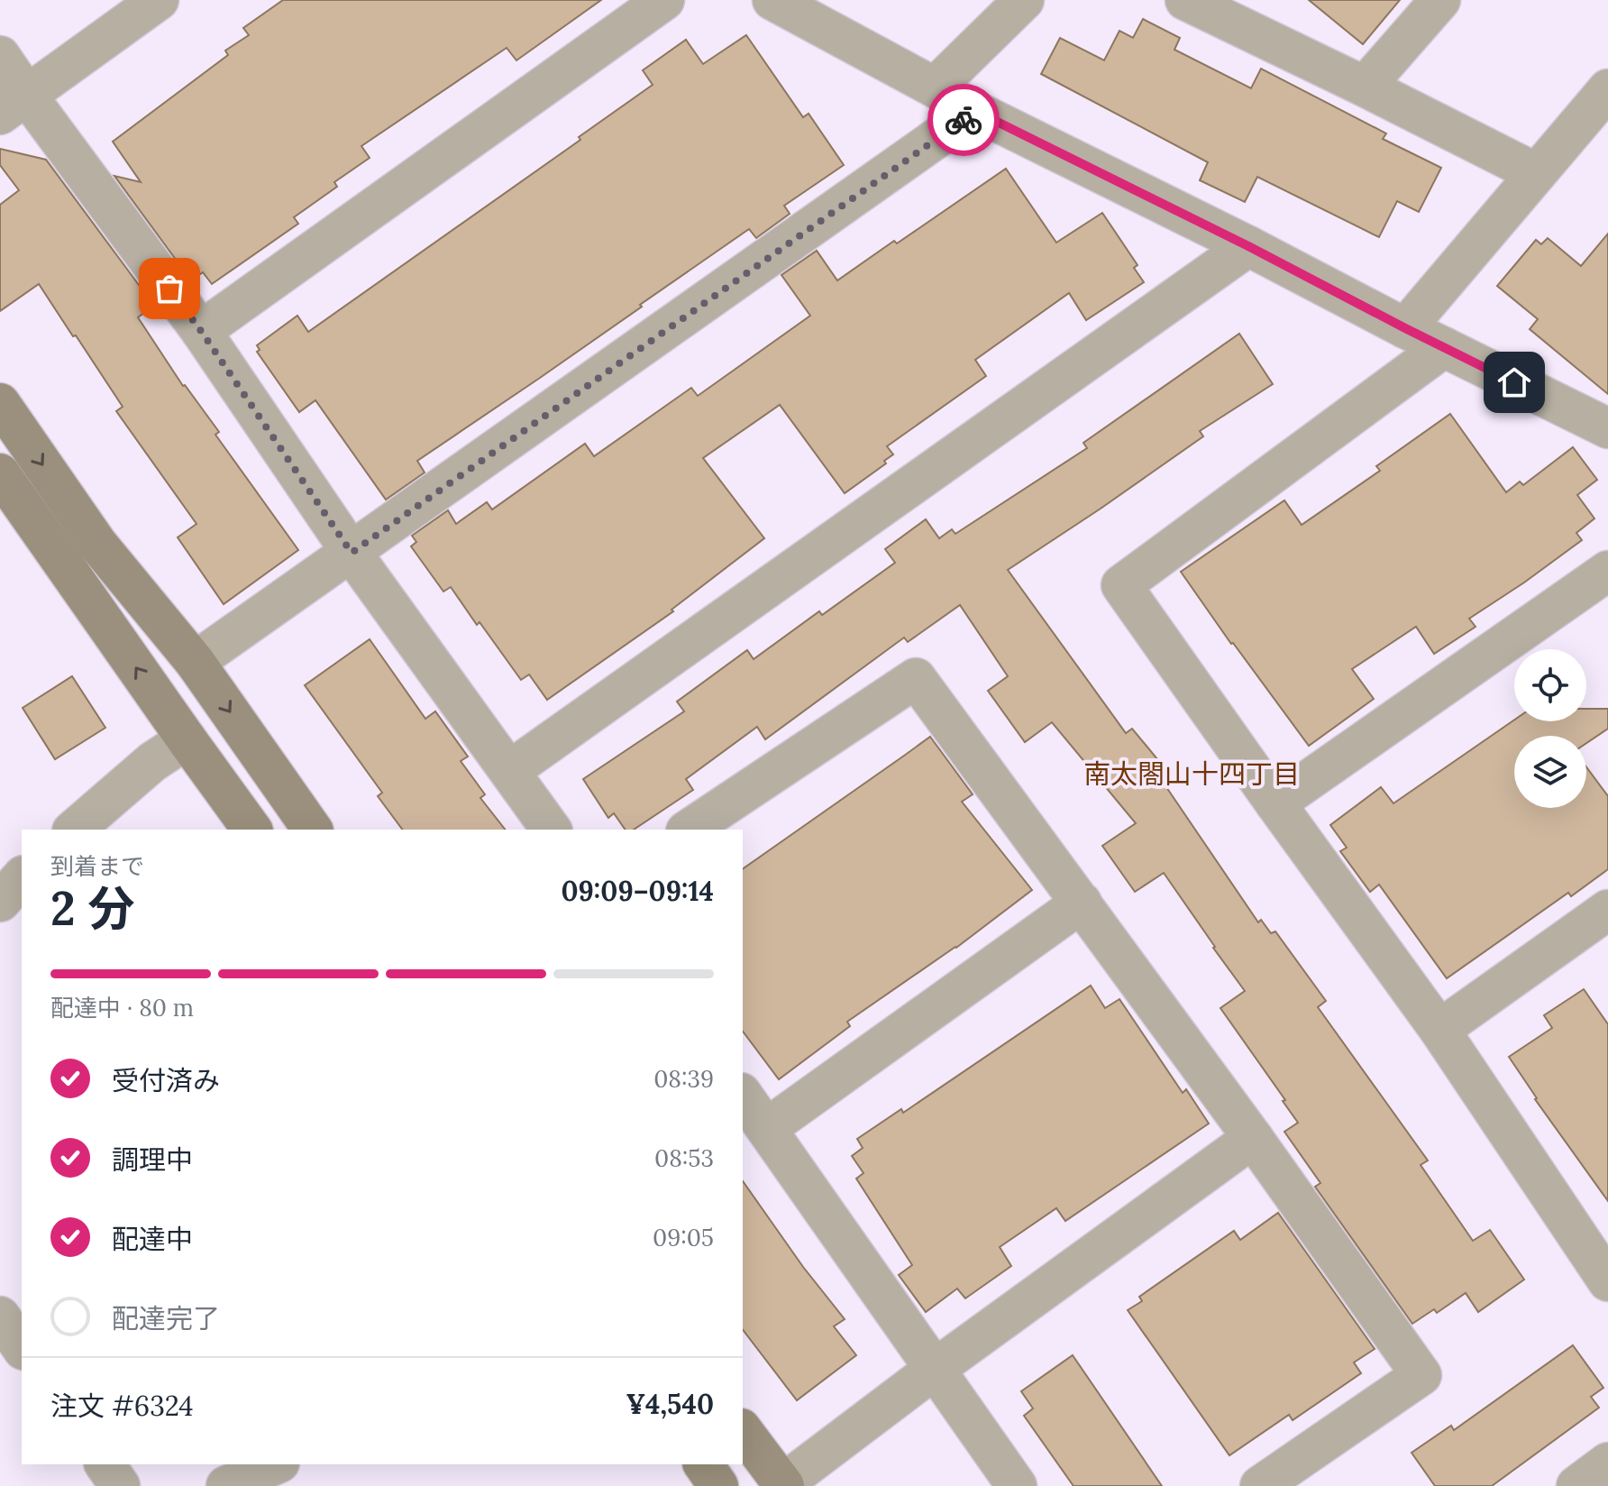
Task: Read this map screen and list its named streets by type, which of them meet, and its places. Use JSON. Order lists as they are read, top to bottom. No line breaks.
{"districts":["南太閤山十四丁目"],"page":{"heading":["2 分","到着まで","09:09–09:14"],"panel":["注文 #6324","¥4,540"],"bar":"配達中 · 80 m","list":[["受付済み","08:39"],["調理中","08:53"],["配達中","09:05"],"配達完了"]}}
